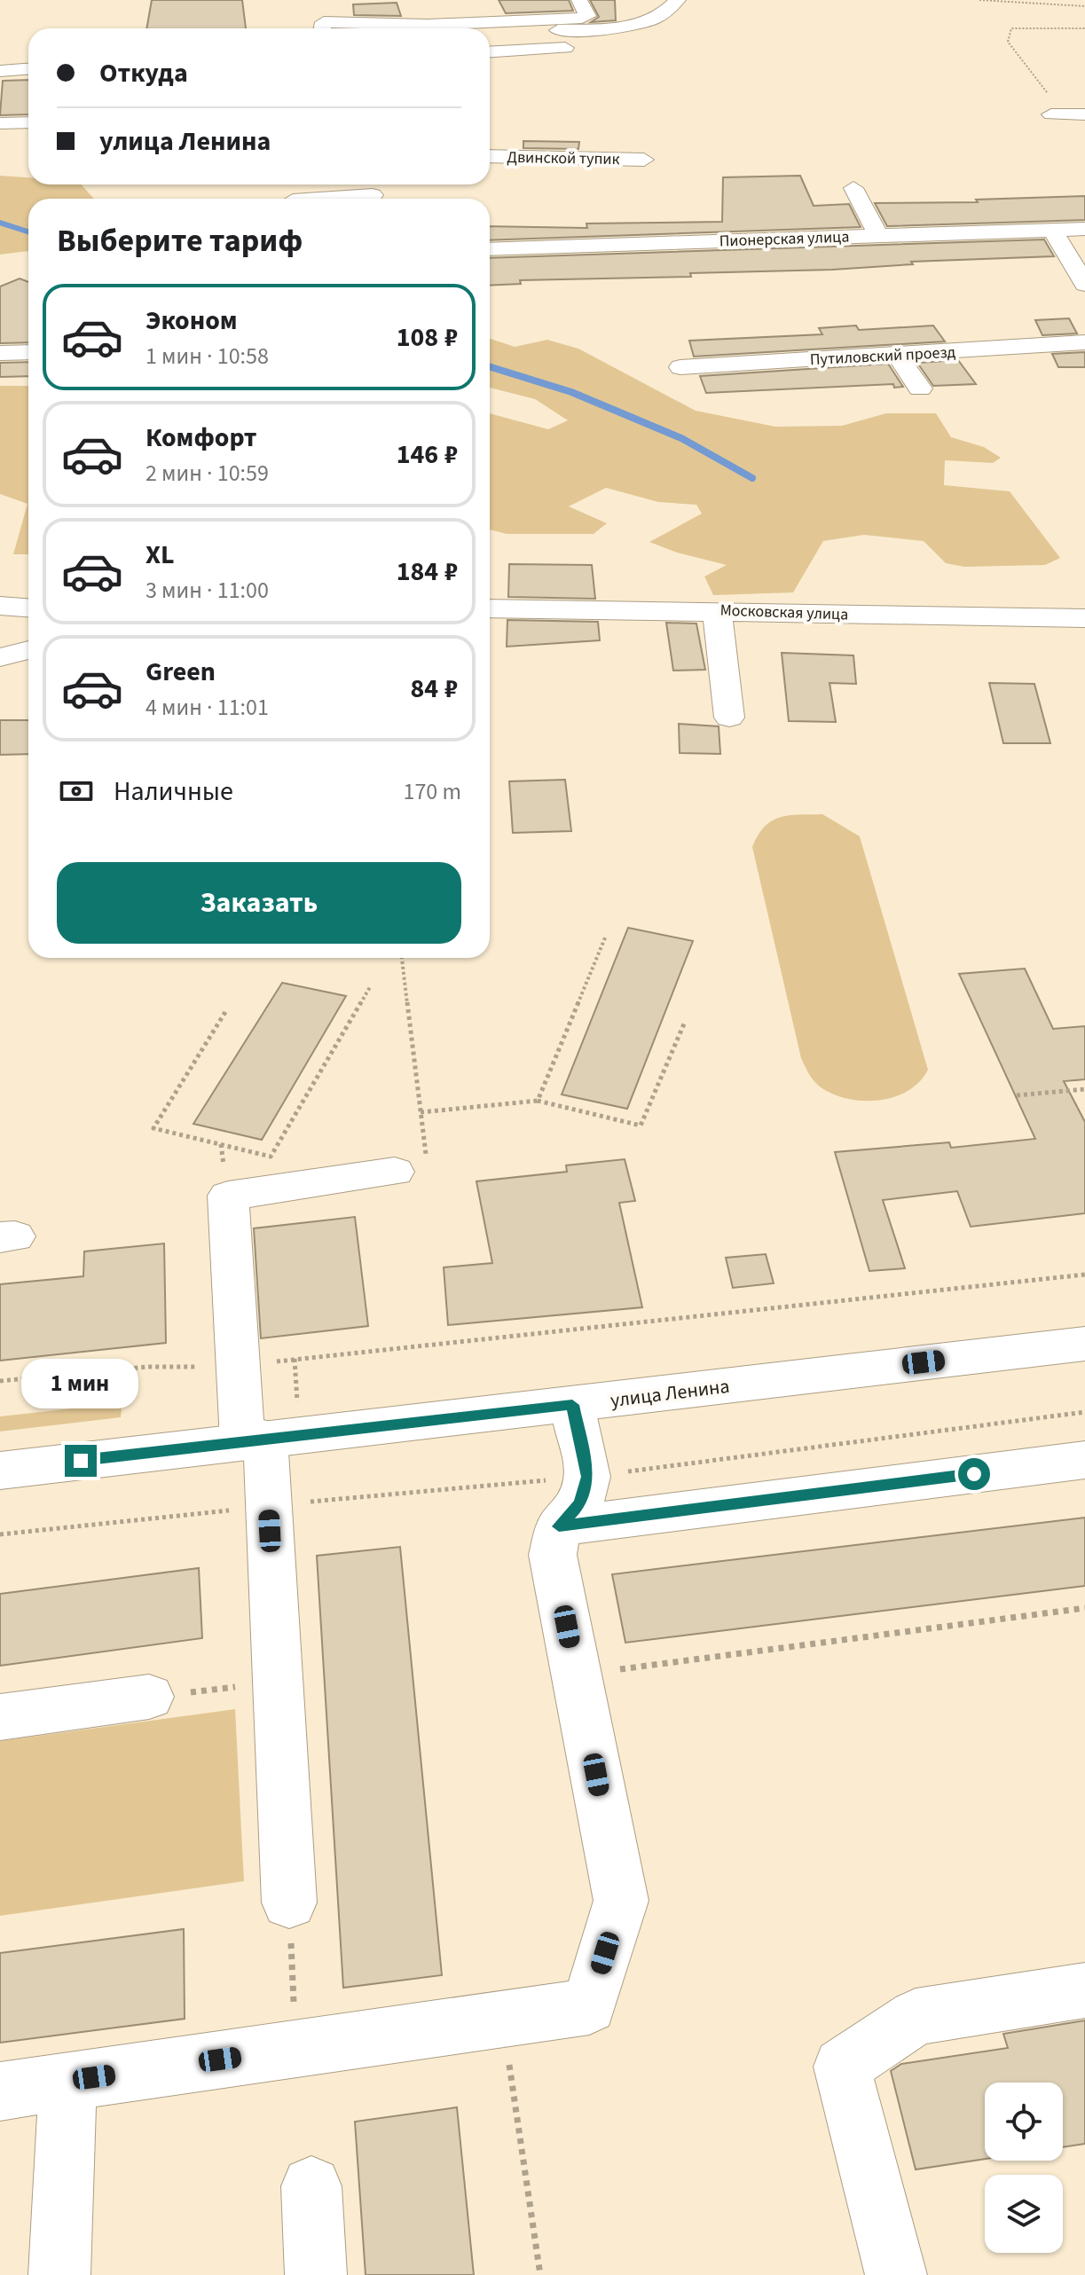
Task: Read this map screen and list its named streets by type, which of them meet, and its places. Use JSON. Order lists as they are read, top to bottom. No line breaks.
{"streets":{"street":["Двинской тупик","Пионерская улица","Путиловский проезд","Московская улица","улица Ленина"]},"page":{"banner":["Откуда","улица Ленина"],"heading":"Выберите тариф","list":[{"name":"Эконом","note":"1 мин · 10:58","value":"108 ₽"},{"name":"Комфорт","note":"2 мин · 10:59","value":"146 ₽"},{"name":"XL","note":"3 мин · 11:00","value":"184 ₽"},{"name":"Green","note":"4 мин · 11:01","value":"84 ₽"}],"pay":["Наличные","170 m"],"buttons":"Заказать","bubble":"1 мин"}}
